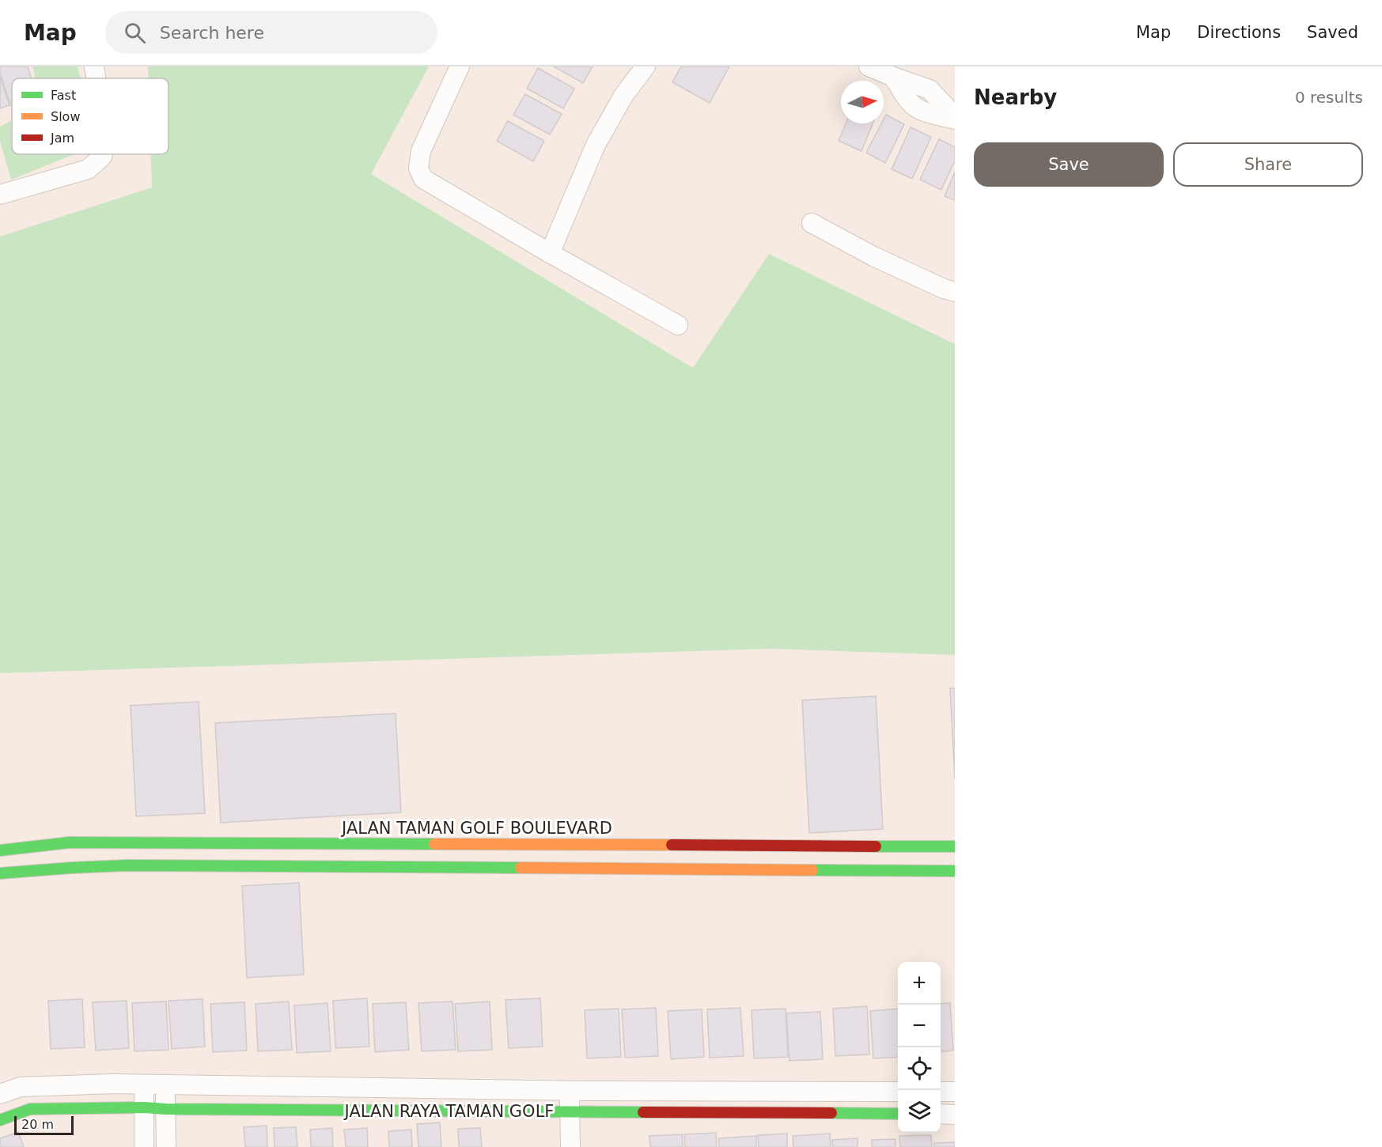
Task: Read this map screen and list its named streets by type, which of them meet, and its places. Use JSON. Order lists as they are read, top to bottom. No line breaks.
{"streets":{"street":["JALAN TAMAN GOLF BOULEVARD","JALAN RAYA TAMAN GOLF"]},"legend":["Fast","Slow","Jam"],"scale_bar":"20 m","north":"right","page":{"header":"Map","search":"Search here","nav":["Map","Directions","Saved"],"heading":["Nearby","0 results"],"buttons":["Save","Share"],"map_buttons":["+","−"],"scale":"20 m"}}
